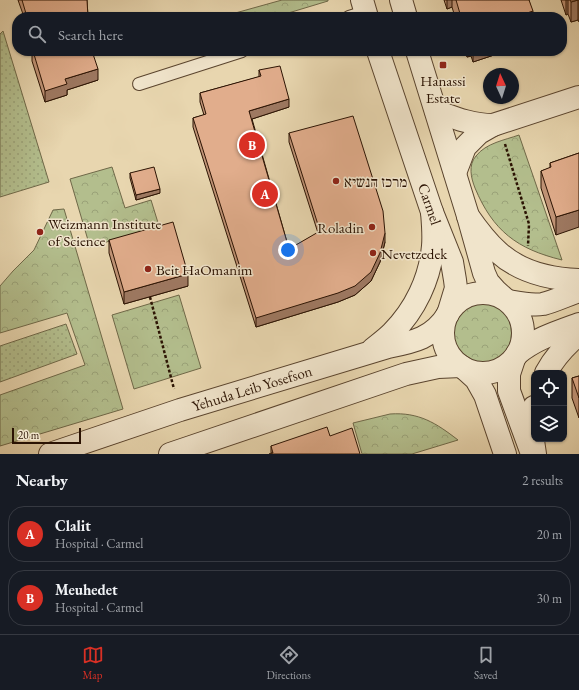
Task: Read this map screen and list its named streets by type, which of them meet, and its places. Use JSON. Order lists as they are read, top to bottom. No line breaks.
{"streets":{"street":["Carmel","Yehuda Leib Yosefson"]},"crossings":[["Carmel","Yehuda Leib Yosefson"]],"places":{"transit":["Hanassi Estate"],"other":["מרכז הנשיא","Roladin","Weizmann Institute of Science","Nevetzedek","Beit HaOmanim"]},"scale_bar":"20 m","north":"top","page":{"search":"Search here","pins":["B","A"],"scale":"20 m","heading":["Nearby","2 results"],"list":[{"mark":"A","name":"Clalit","note":"Hospital · Carmel","value":"20 m"},{"mark":"B","name":"Meuhedet","note":"Hospital · Carmel","value":"30 m"}],"nav":["Map","Directions","Saved"]}}
